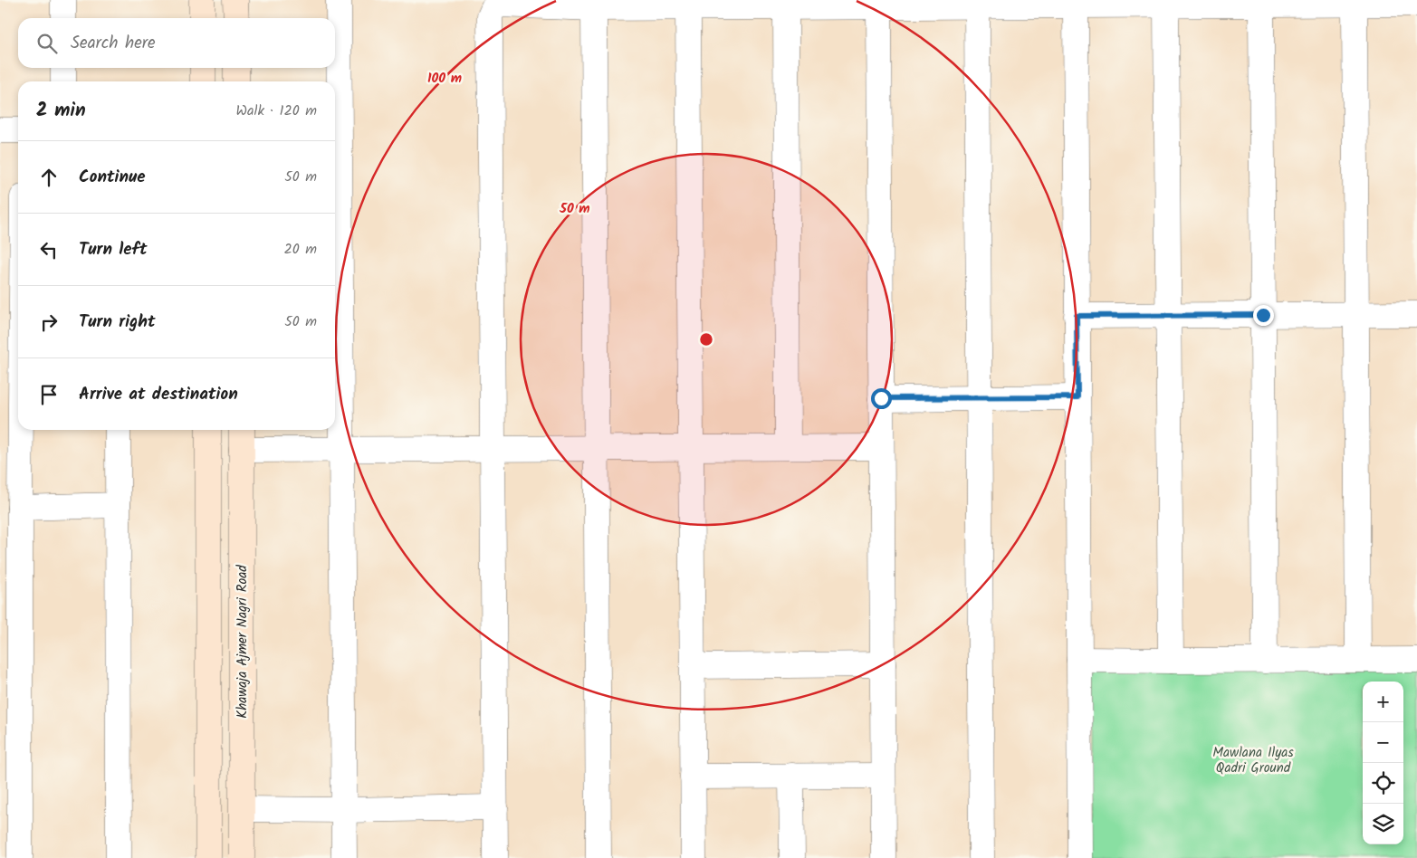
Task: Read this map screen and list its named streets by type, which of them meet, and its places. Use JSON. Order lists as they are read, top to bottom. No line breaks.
{"streets":{"main road":["Khawaja Ajmer Nagri Road"]},"parks":["Mawlana Ilyas Qadri Ground"],"page":{"search":"Search here","heading":["2 min","Walk · 120 m"],"list":[["Continue","50 m"],["Turn left","20 m"],["Turn right","50 m"],"Arrive at destination"],"map_buttons":["+","−"]},"rings":["100 m","50 m"]}
